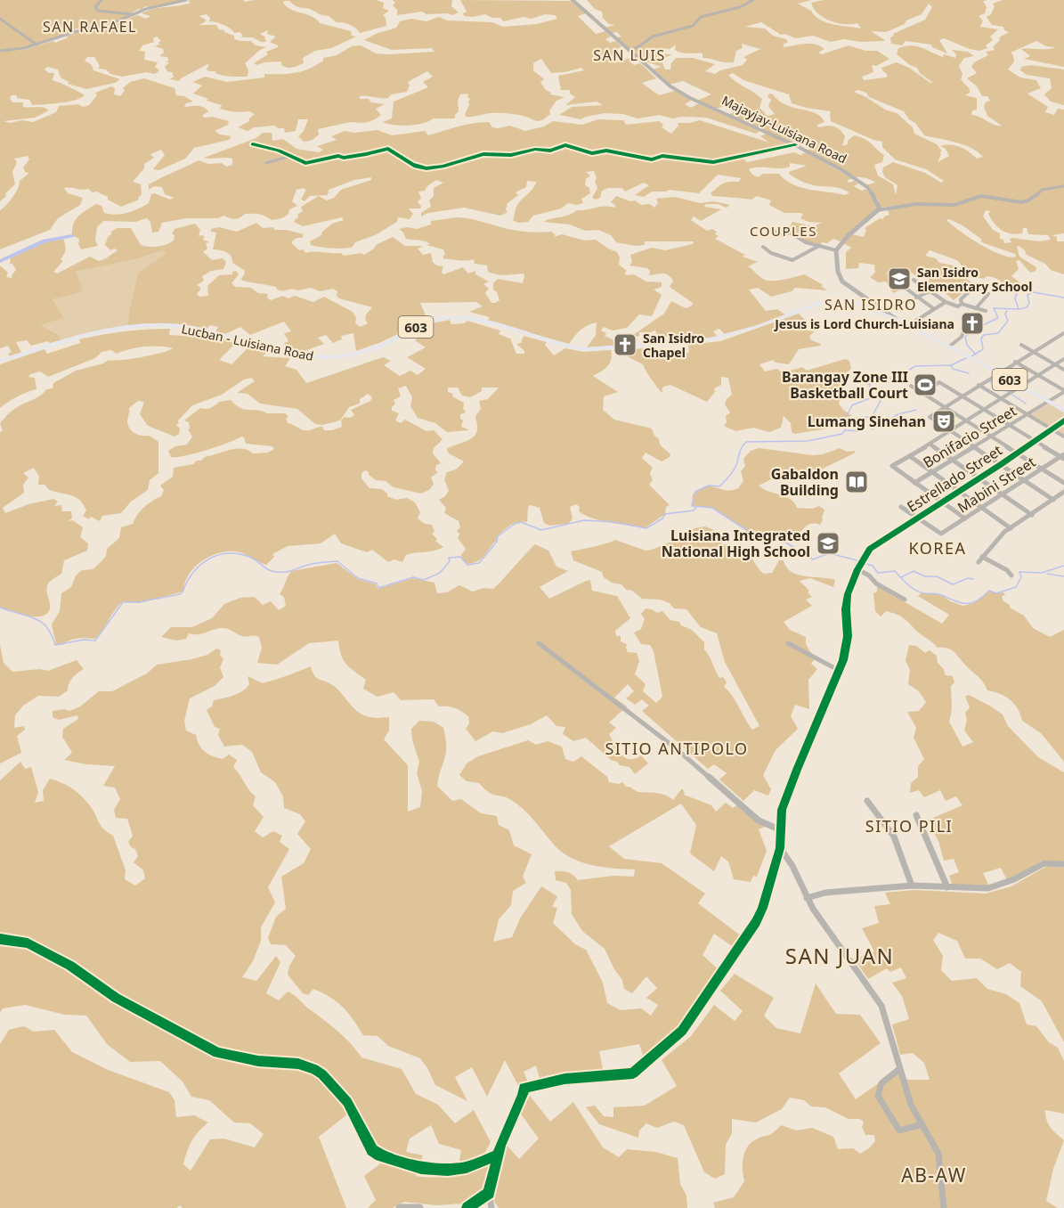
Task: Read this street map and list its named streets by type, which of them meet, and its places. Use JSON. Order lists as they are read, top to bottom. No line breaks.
{"streets":{"main road":["603","Lucban - Luisiana Road"],"street":["Majayjay-Luisiana Road","Bonifacio Street","Estrellado Street","Mabini Street"]},"crossings":[["603","Lucban - Luisiana Road"],["603","Bonifacio Street"],["Estrellado Street","Mabini Street"]],"districts":["SAN RAFAEL","SAN LUIS","COUPLES","SAN ISIDRO","KOREA","SITIO ANTIPOLO","SITIO PILI","SAN JUAN","AB-AW"],"places":{"school or university":["San Isidro Elementary School","Luisiana Integrated National High School"],"church":["Jesus is Lord Church-Luisiana","San Isidro Chapel"],"sports":["Barangay Zone III Basketball Court"],"theatre":["Lumang Sinehan"],"library":["Gabaldon Building"]}}
